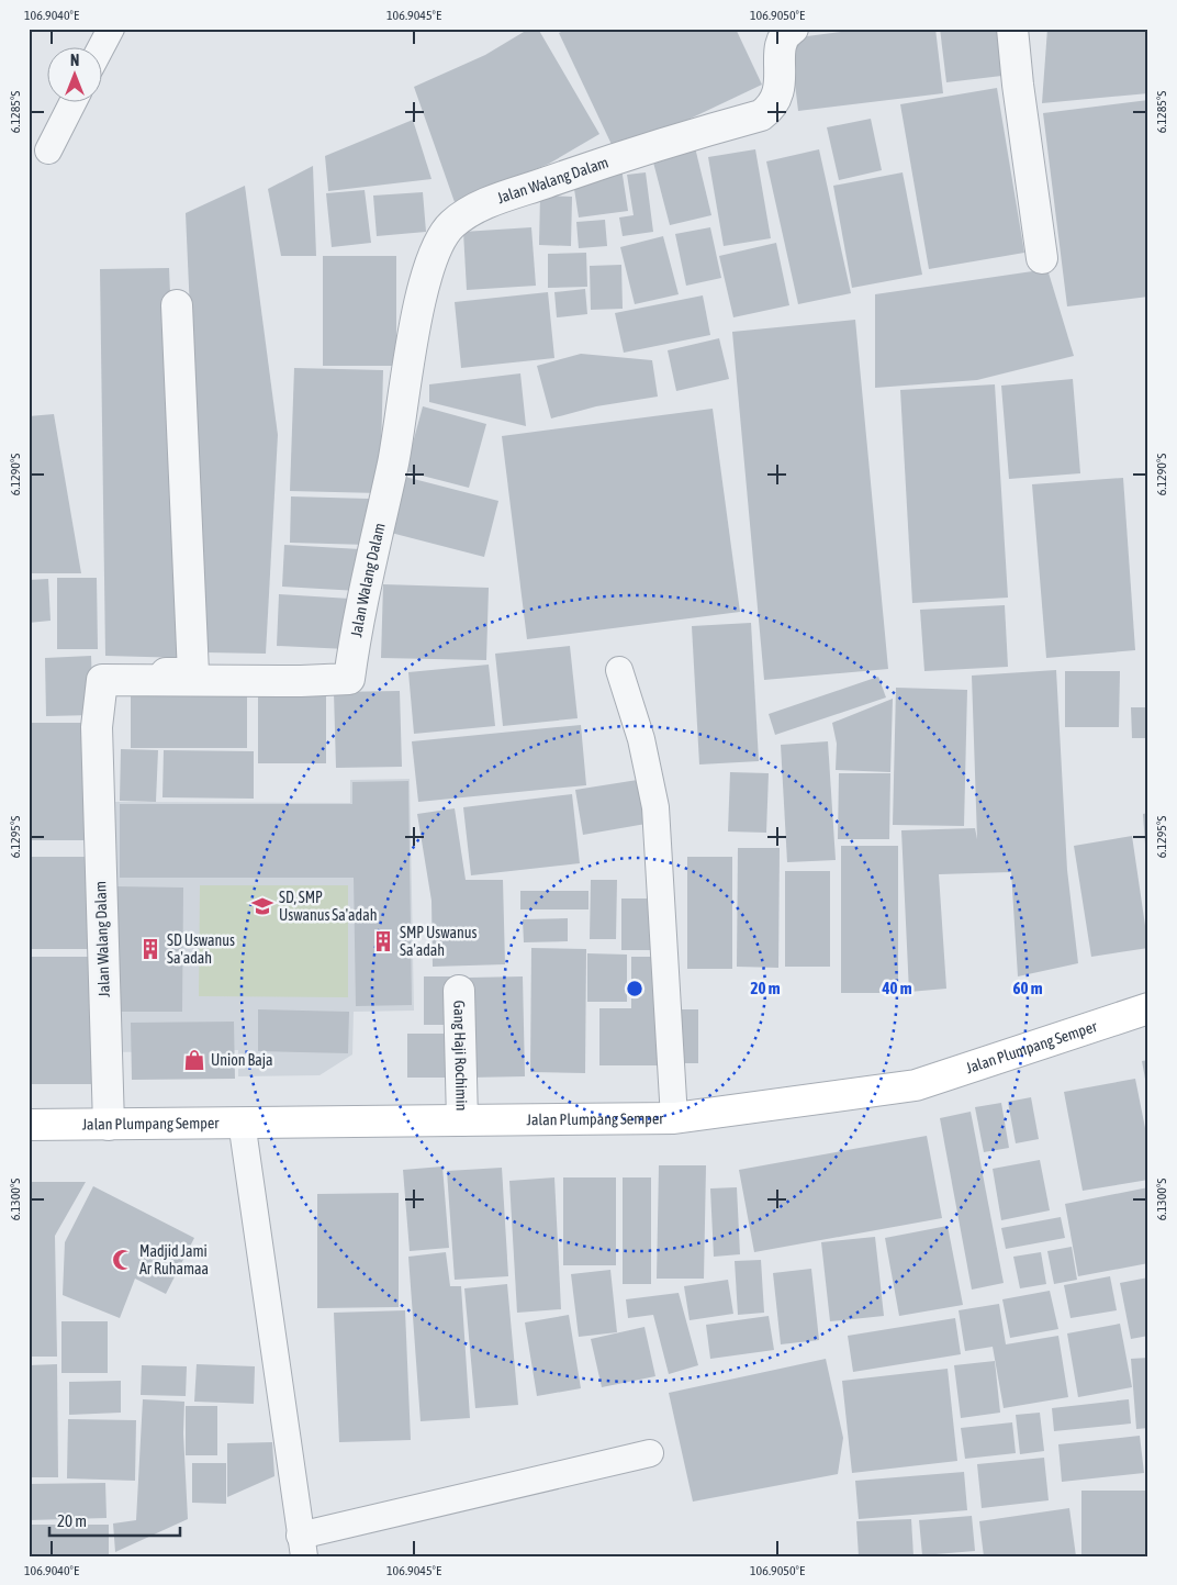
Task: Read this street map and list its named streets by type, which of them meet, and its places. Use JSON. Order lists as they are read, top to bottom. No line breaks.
{"streets":{"main road":["Jalan Plumpang Semper"],"street":["Jalan Walang Dalam","Gang Haji Rochimin"]},"crossings":[["Jalan Walang Dalam","Jalan Plumpang Semper"],["Jalan Plumpang Semper","Gang Haji Rochimin"]],"places":{"school or university":["SD, SMP Uswanus Sa'adah"],"building":["SMP Uswanus Sa'adah","SD Uswanus Sa'adah"],"shop":["Union Baja"],"mosque":["Madjid Jami Ar Ruhamaa"]},"scale_bar":"20 m","north":"top","coordinates":["106.9040°E","106.9045°E","106.9050°E","6.1285°S","6.1290°S","6.1295°S","6.1300°S"],"rings":["20 m","40 m","60 m"]}
